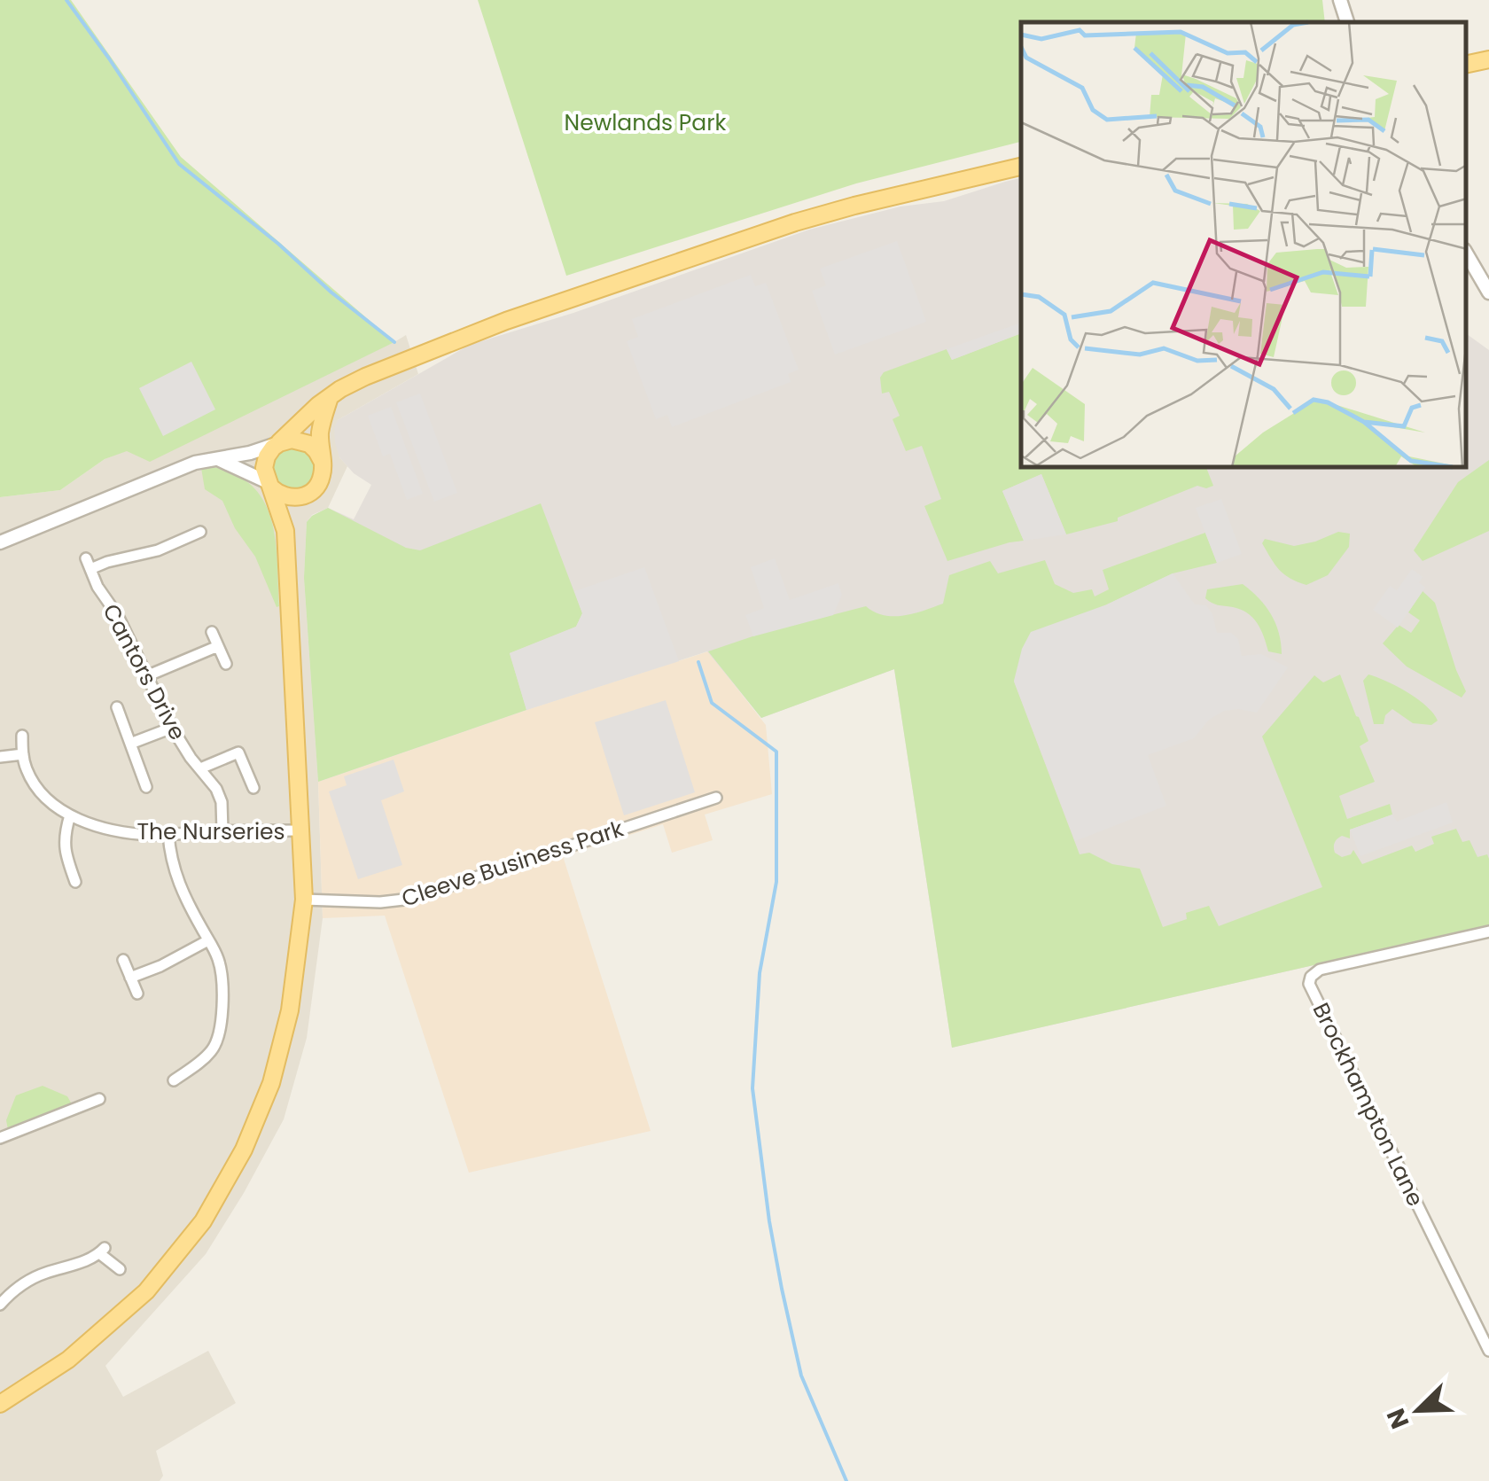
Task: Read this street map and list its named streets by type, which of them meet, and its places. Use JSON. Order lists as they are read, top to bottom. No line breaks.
{"streets":{"street":["Cantors Drive","The Nurseries","Cleeve Business Park","Brockhampton Lane"]},"crossings":[["Cantors Drive","The Nurseries"]],"parks":["Newlands Park"],"north":"bottom left"}
